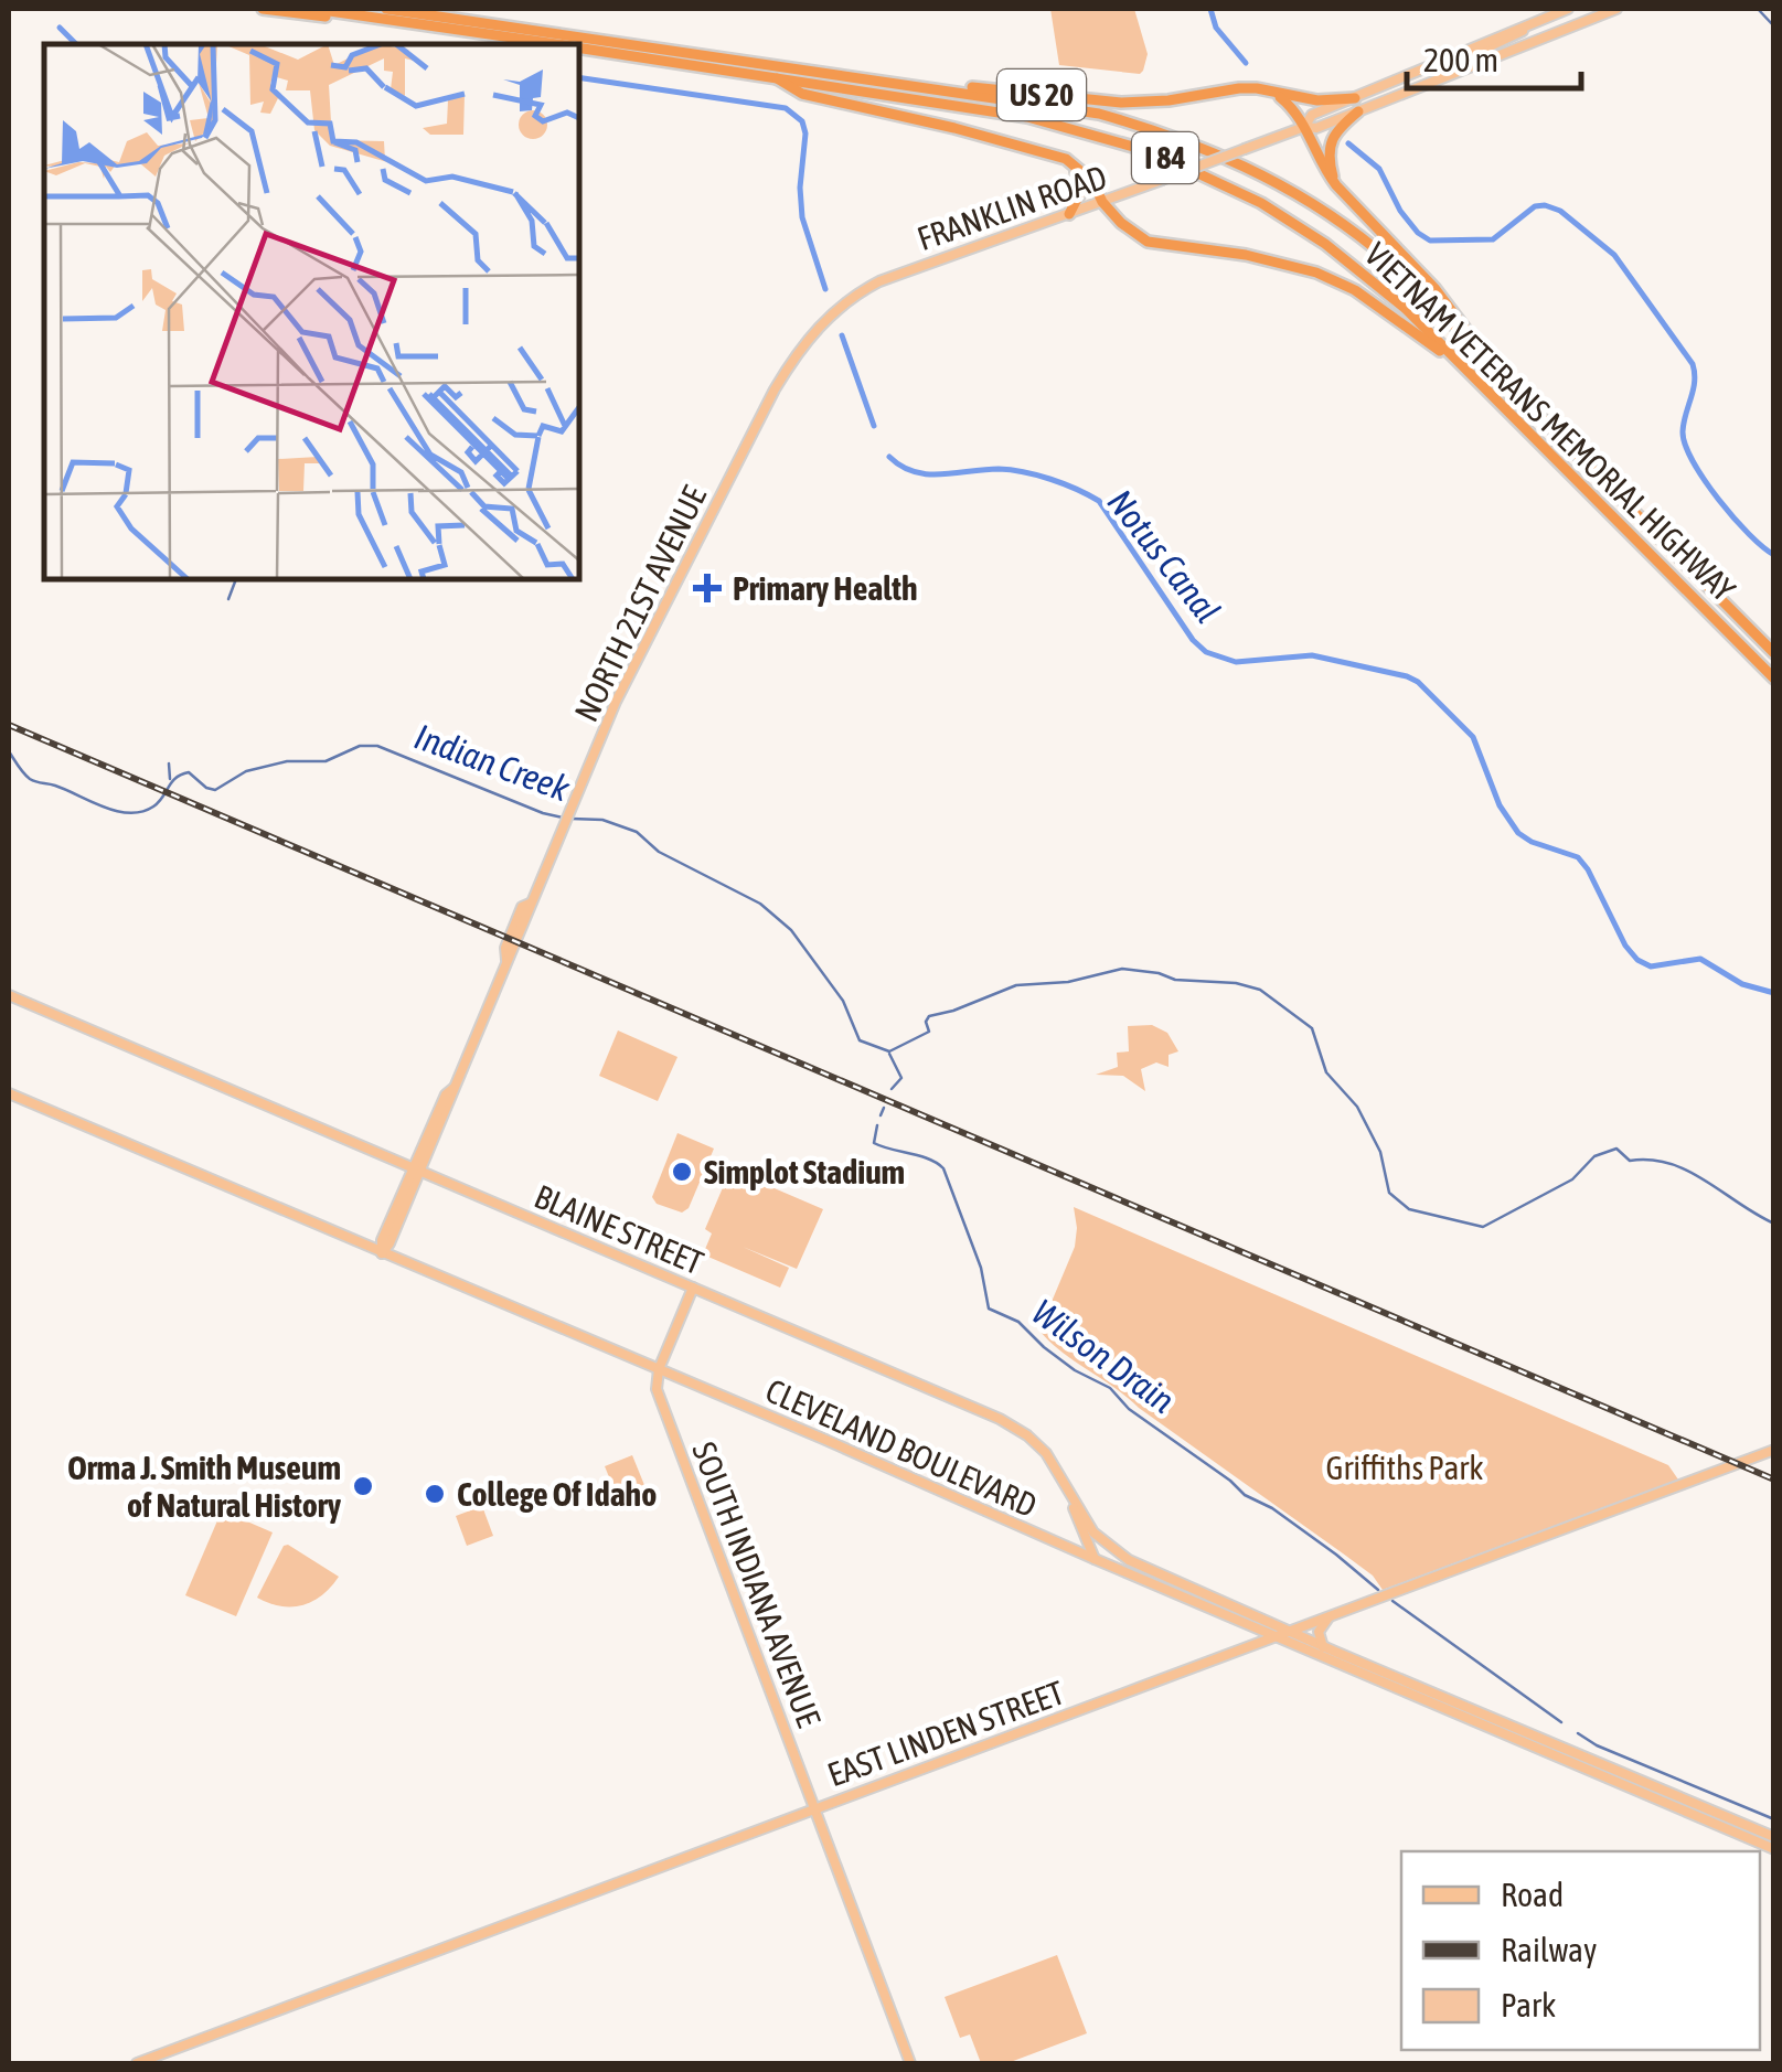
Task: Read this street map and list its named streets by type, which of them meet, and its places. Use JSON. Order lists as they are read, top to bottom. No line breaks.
{"streets":{"highway":["US 20","I 84","VIETNAM VETERANS MEMORIAL HIGHWAY"],"main road":["FRANKLIN ROAD","NORTH 21ST AVENUE","BLAINE STREET","CLEVELAND BOULEVARD","SOUTH INDIANA AVENUE","EAST LINDEN STREET"]},"crossings":[["US 20","FRANKLIN ROAD"],["US 20","VIETNAM VETERANS MEMORIAL HIGHWAY"],["FRANKLIN ROAD","NORTH 21ST AVENUE"],["NORTH 21ST AVENUE","BLAINE STREET"],["NORTH 21ST AVENUE","CLEVELAND BOULEVARD"],["BLAINE STREET","CLEVELAND BOULEVARD"],["CLEVELAND BOULEVARD","SOUTH INDIANA AVENUE"],["CLEVELAND BOULEVARD","EAST LINDEN STREET"],["SOUTH INDIANA AVENUE","EAST LINDEN STREET"]],"water":["Notus Canal","Indian Creek","Wilson Drain"],"parks":["Griffiths Park"],"places":{"health":["Primary Health"],"other":["Simplot Stadium","Orma J. Smith Museum of Natural History","College Of Idaho"]},"legend":["Road","Railway","Park"],"scale_bar":"200 m"}
